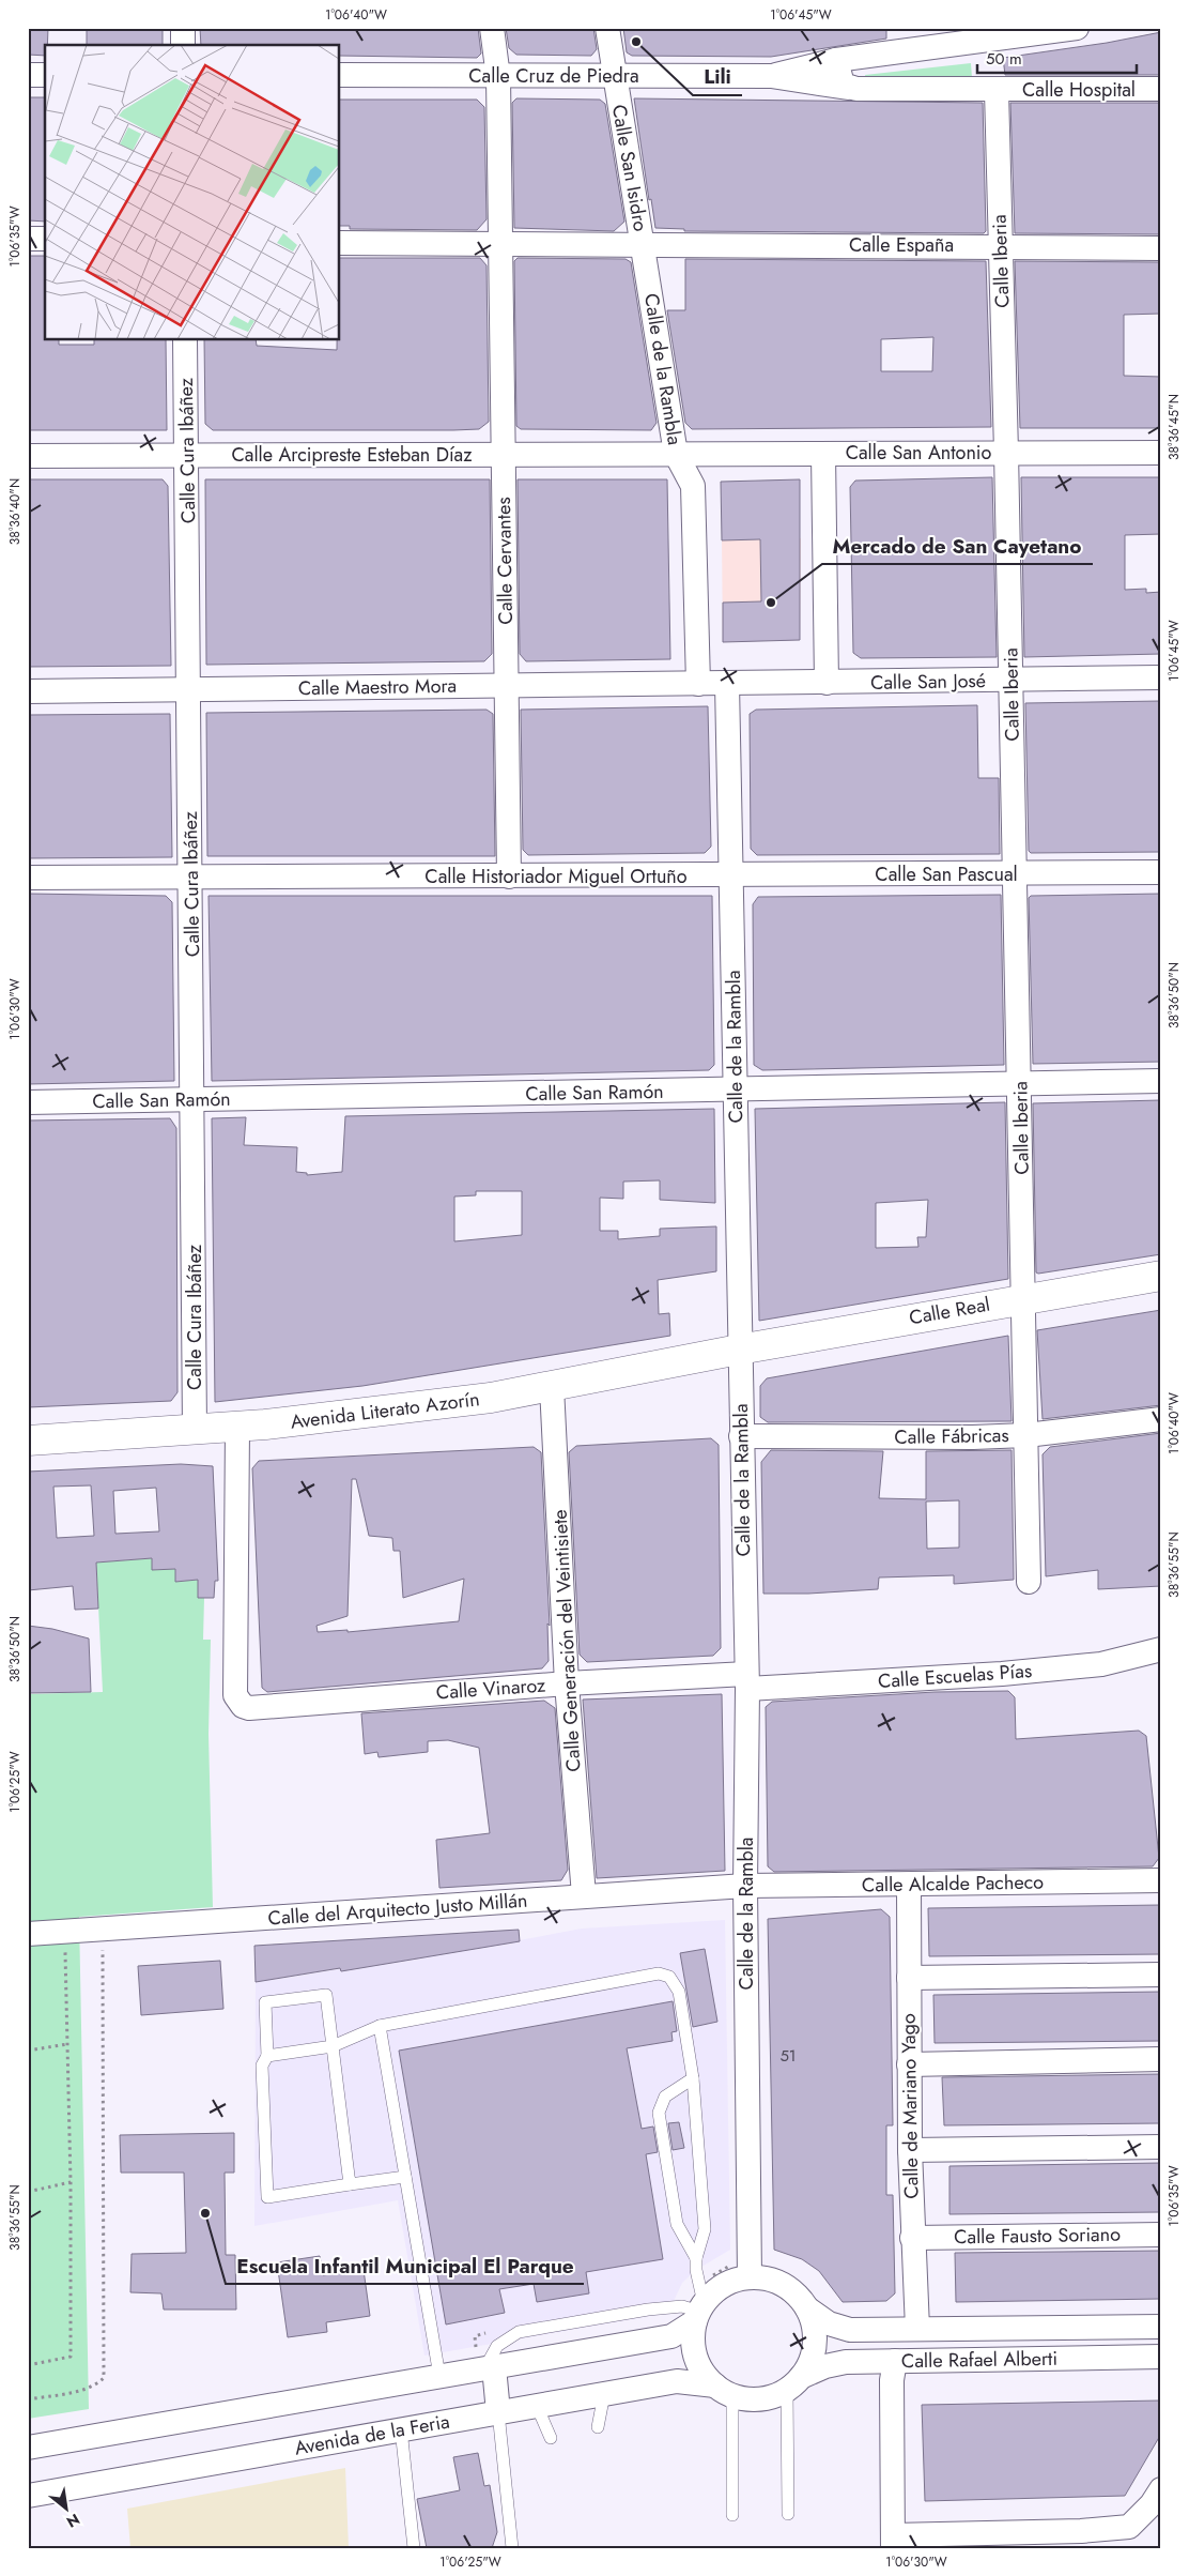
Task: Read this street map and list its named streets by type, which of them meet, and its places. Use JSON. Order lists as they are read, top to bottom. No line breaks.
{"streets":{"main road":["Calle Real","Avenida Literato Azorín"],"street":["Calle Cruz de Piedra","Calle Hospital","Calle San Isidro","Calle España","Calle Iberia","Calle de la Rambla","Calle Cura Ibáñez","Calle San Antonio","Calle Arcipreste Esteban Díaz","Calle Cervantes","Calle San José","Calle Maestro Mora","Calle San Pascual","Calle Historiador Miguel Ortuño","Calle San Ramón","Calle Fábricas","Calle Generación del Veintisiete","Calle Escuelas Pías","Calle Vinaroz","Calle Alcalde Pacheco","Calle del Arquitecto Justo Millán","Calle de Mariano Yago","Calle Fausto Soriano","Calle Rafael Alberti","Avenida de la Feria"]},"crossings":[["Calle Cruz de Piedra","Calle Hospital"],["Calle Cruz de Piedra","Calle San Isidro"],["Calle Cruz de Piedra","Calle Iberia"],["Calle Cruz de Piedra","Calle Cervantes"],["Calle Hospital","Calle Iberia"],["Calle San Isidro","Calle España"],["Calle San Isidro","Calle de la Rambla"],["Calle España","Calle Iberia"],["Calle España","Calle de la Rambla"],["Calle España","Calle Cervantes"],["Calle Iberia","Calle San Antonio"],["Calle Iberia","Calle San José"],["Calle Iberia","Calle San Pascual"],["Calle Iberia","Calle San Ramón"],["Calle Iberia","Calle Real"],["Calle Iberia","Calle Fábricas"],["Calle de la Rambla","Calle San Antonio"],["Calle de la Rambla","Calle Arcipreste Esteban Díaz"],["Calle de la Rambla","Calle San José"],["Calle de la Rambla","Calle Maestro Mora"],["Calle de la Rambla","Calle San Pascual"],["Calle de la Rambla","Calle Historiador Miguel Ortuño"],["Calle de la Rambla","Calle San Ramón"],["Calle de la Rambla","Calle Real"],["Calle de la Rambla","Avenida Literato Azorín"],["Calle de la Rambla","Calle Fábricas"],["Calle de la Rambla","Calle Escuelas Pías"],["Calle de la Rambla","Calle Vinaroz"],["Calle de la Rambla","Calle Alcalde Pacheco"],["Calle de la Rambla","Calle del Arquitecto Justo Millán"],["Calle de la Rambla","Calle Rafael Alberti"],["Calle de la Rambla","Avenida de la Feria"],["Calle Cura Ibáñez","Calle Arcipreste Esteban Díaz"],["Calle Cura Ibáñez","Calle Maestro Mora"],["Calle Cura Ibáñez","Calle Historiador Miguel Ortuño"],["Calle Cura Ibáñez","Calle San Ramón"],["Calle Cura Ibáñez","Avenida Literato Azorín"],["Calle San Antonio","Calle Arcipreste Esteban Díaz"],["Calle Arcipreste Esteban Díaz","Calle Cervantes"],["Calle Cervantes","Calle Maestro Mora"],["Calle Cervantes","Calle Historiador Miguel Ortuño"],["Calle San José","Calle Maestro Mora"],["Calle San Pascual","Calle Historiador Miguel Ortuño"],["Calle Real","Avenida Literato Azorín"],["Avenida Literato Azorín","Calle Generación del Veintisiete"],["Avenida Literato Azorín","Calle Vinaroz"],["Calle Generación del Veintisiete","Calle Vinaroz"],["Calle Generación del Veintisiete","Calle del Arquitecto Justo Millán"],["Calle Escuelas Pías","Calle Vinaroz"],["Calle Alcalde Pacheco","Calle del Arquitecto Justo Millán"],["Calle Alcalde Pacheco","Calle de Mariano Yago"],["Calle de Mariano Yago","Calle Fausto Soriano"],["Calle de Mariano Yago","Calle Rafael Alberti"],["Calle Rafael Alberti","Avenida de la Feria"]],"places":["Lili","Mercado de San Cayetano","Escuela Infantil Municipal El Parque"],"house_numbers":["51"],"scale_bar":"50 m","north":"bottom right","coordinates":["1°06'40\"W","1°06'45\"W","1°06'35\"W","38°36'45\"N","38°36'40\"N","38°36'50\"N","1°06'30\"W","38°36'55\"N","1°06'25\"W"]}
